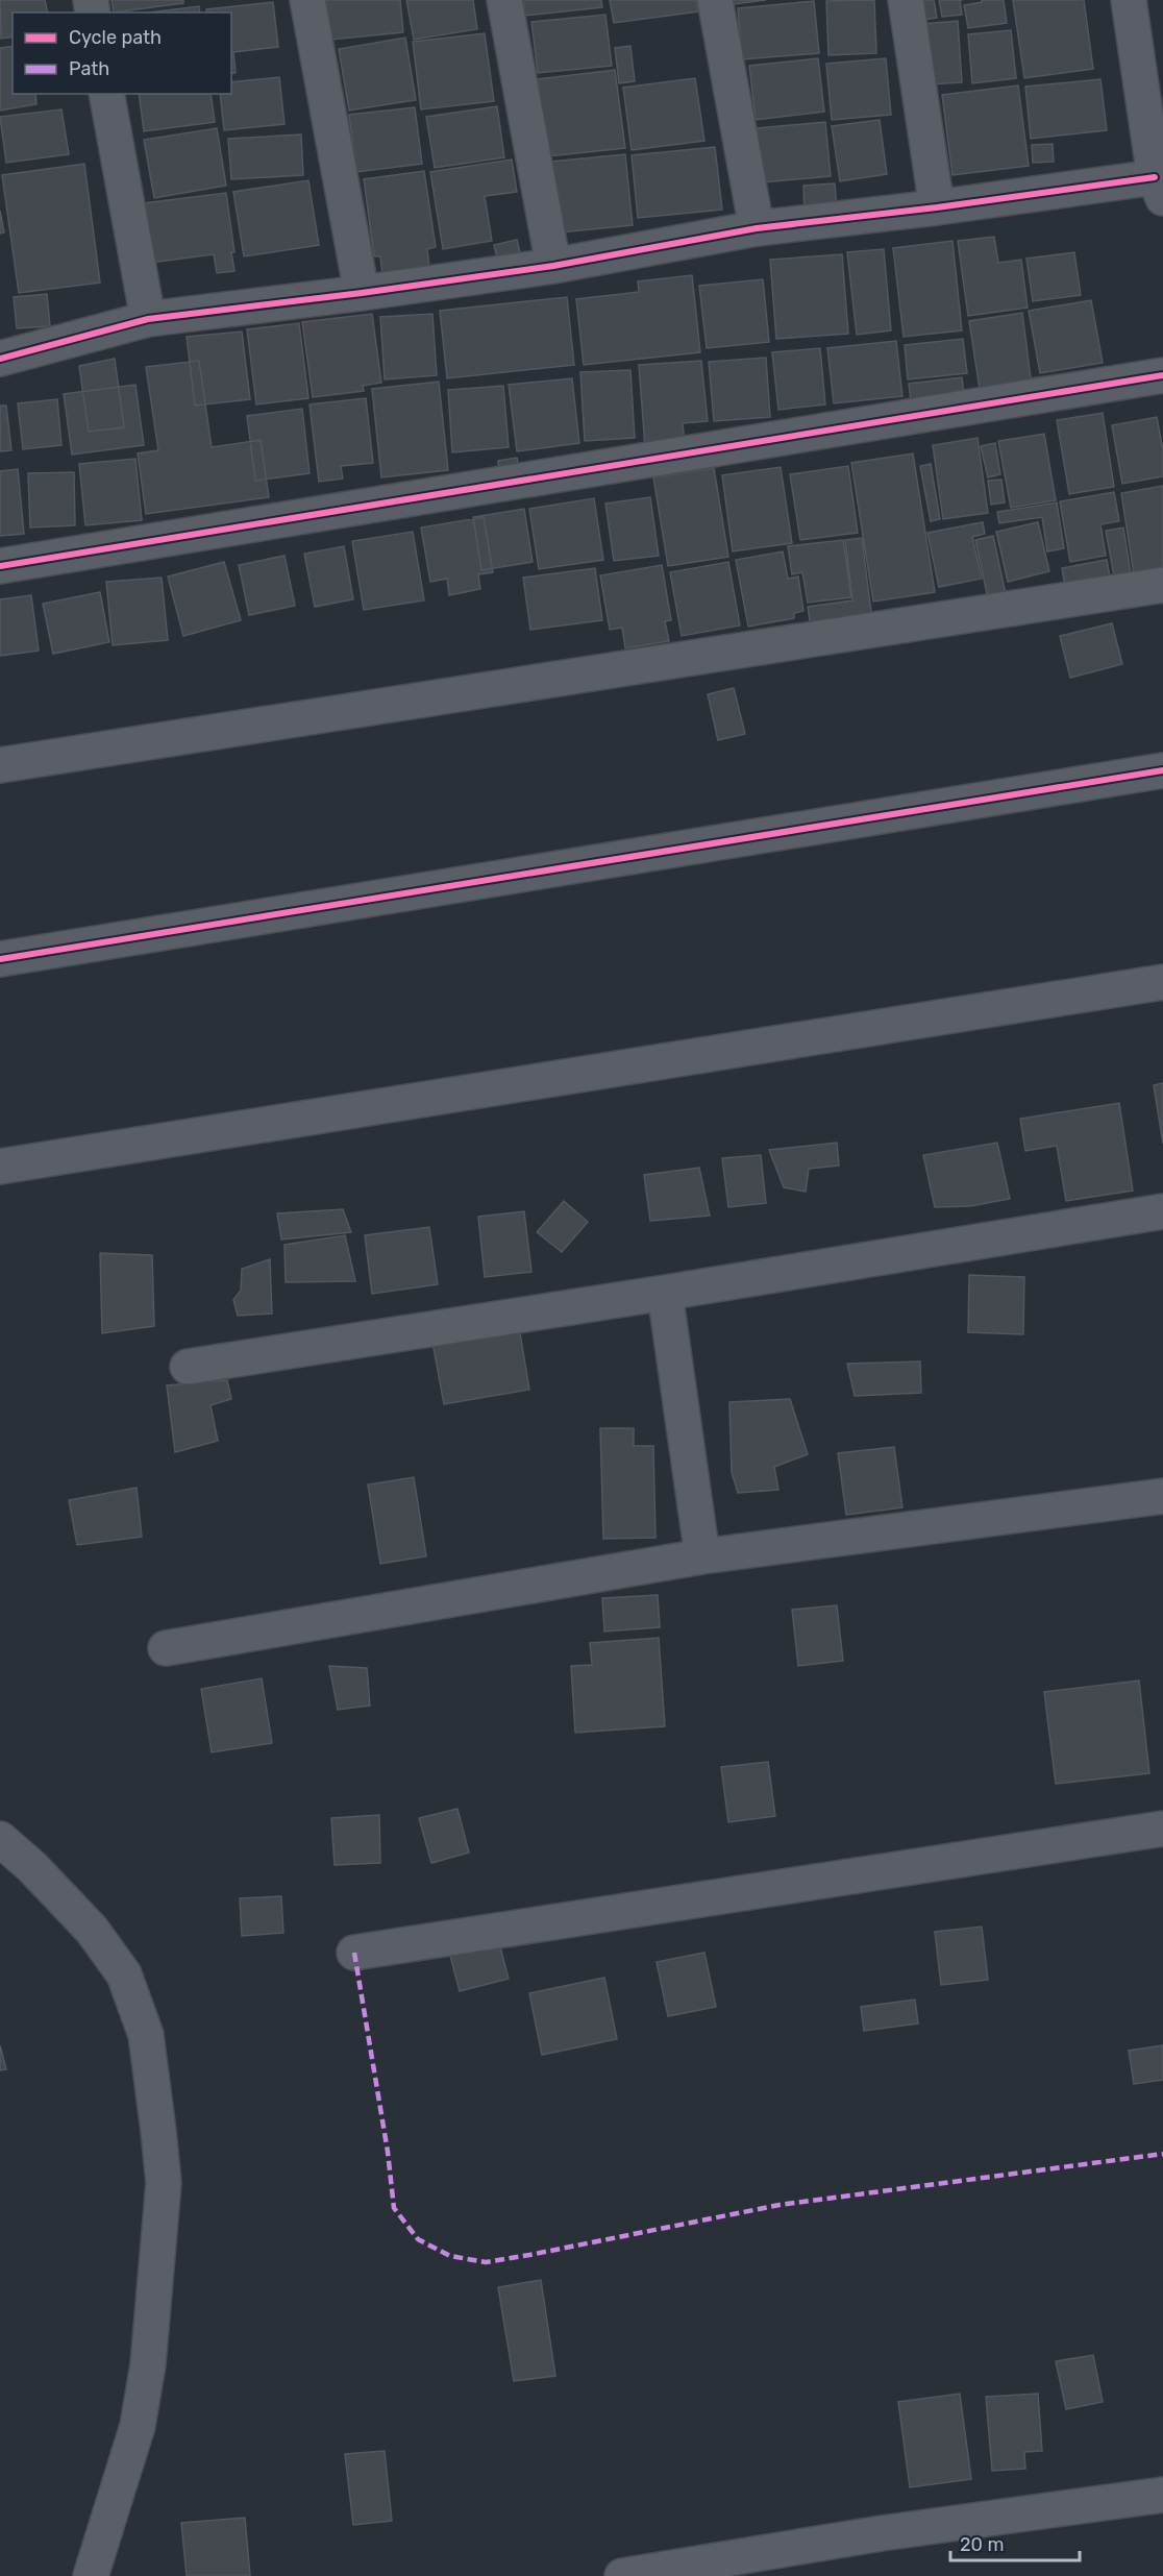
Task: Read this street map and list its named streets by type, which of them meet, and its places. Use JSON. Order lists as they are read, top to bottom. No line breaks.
{"legend":["Cycle path","Path"],"scale_bar":"20 m"}
